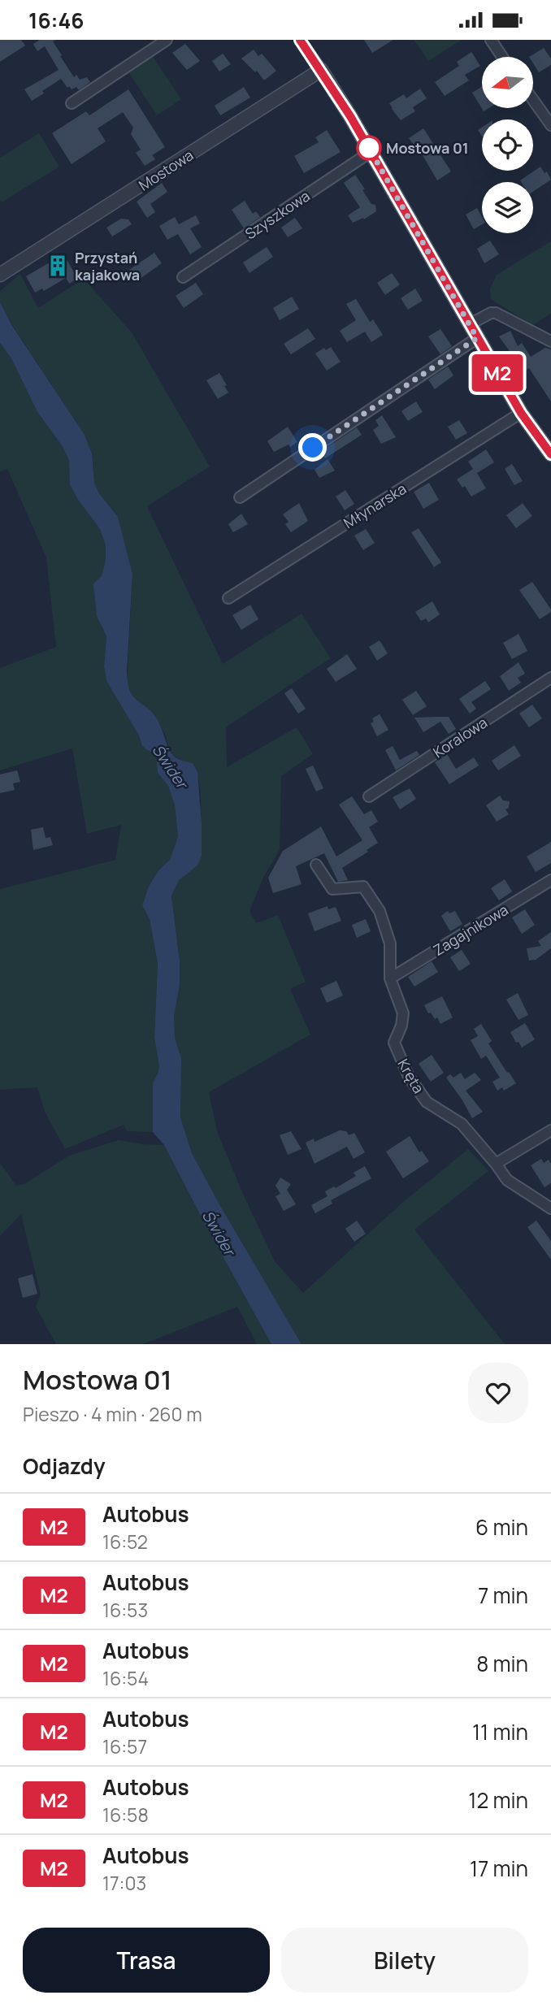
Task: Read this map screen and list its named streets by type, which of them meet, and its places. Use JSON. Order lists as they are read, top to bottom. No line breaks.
{"streets":{"street":["Mostowa","Szyszkowa","Młynarska","Koralowa","Zagajnikowa","Kręta"]},"crossings":[["Zagajnikowa","Kręta"]],"water":["Świder"],"places":{"other":["Mostowa 01"],"building":["Przystań kajakowa"]},"lines":["bus line M2"],"north":"left","page":{"status":"16:46","on_map":"M2","heading":[["Mostowa 01","Pieszo · 4 min · 260 m"],"Odjazdy"],"list":[{"mark":"M2","name":"Autobus","note":"16:52","value":"6 min"},{"mark":"M2","name":"Autobus","note":"16:53","value":"7 min"},{"mark":"M2","name":"Autobus","note":"16:54","value":"8 min"},{"mark":"M2","name":"Autobus","note":"16:57","value":"11 min"},{"mark":"M2","name":"Autobus","note":"16:58","value":"12 min"},{"mark":"M2","name":"Autobus","note":"17:03","value":"17 min"}],"buttons":["Trasa","Bilety"]}}
